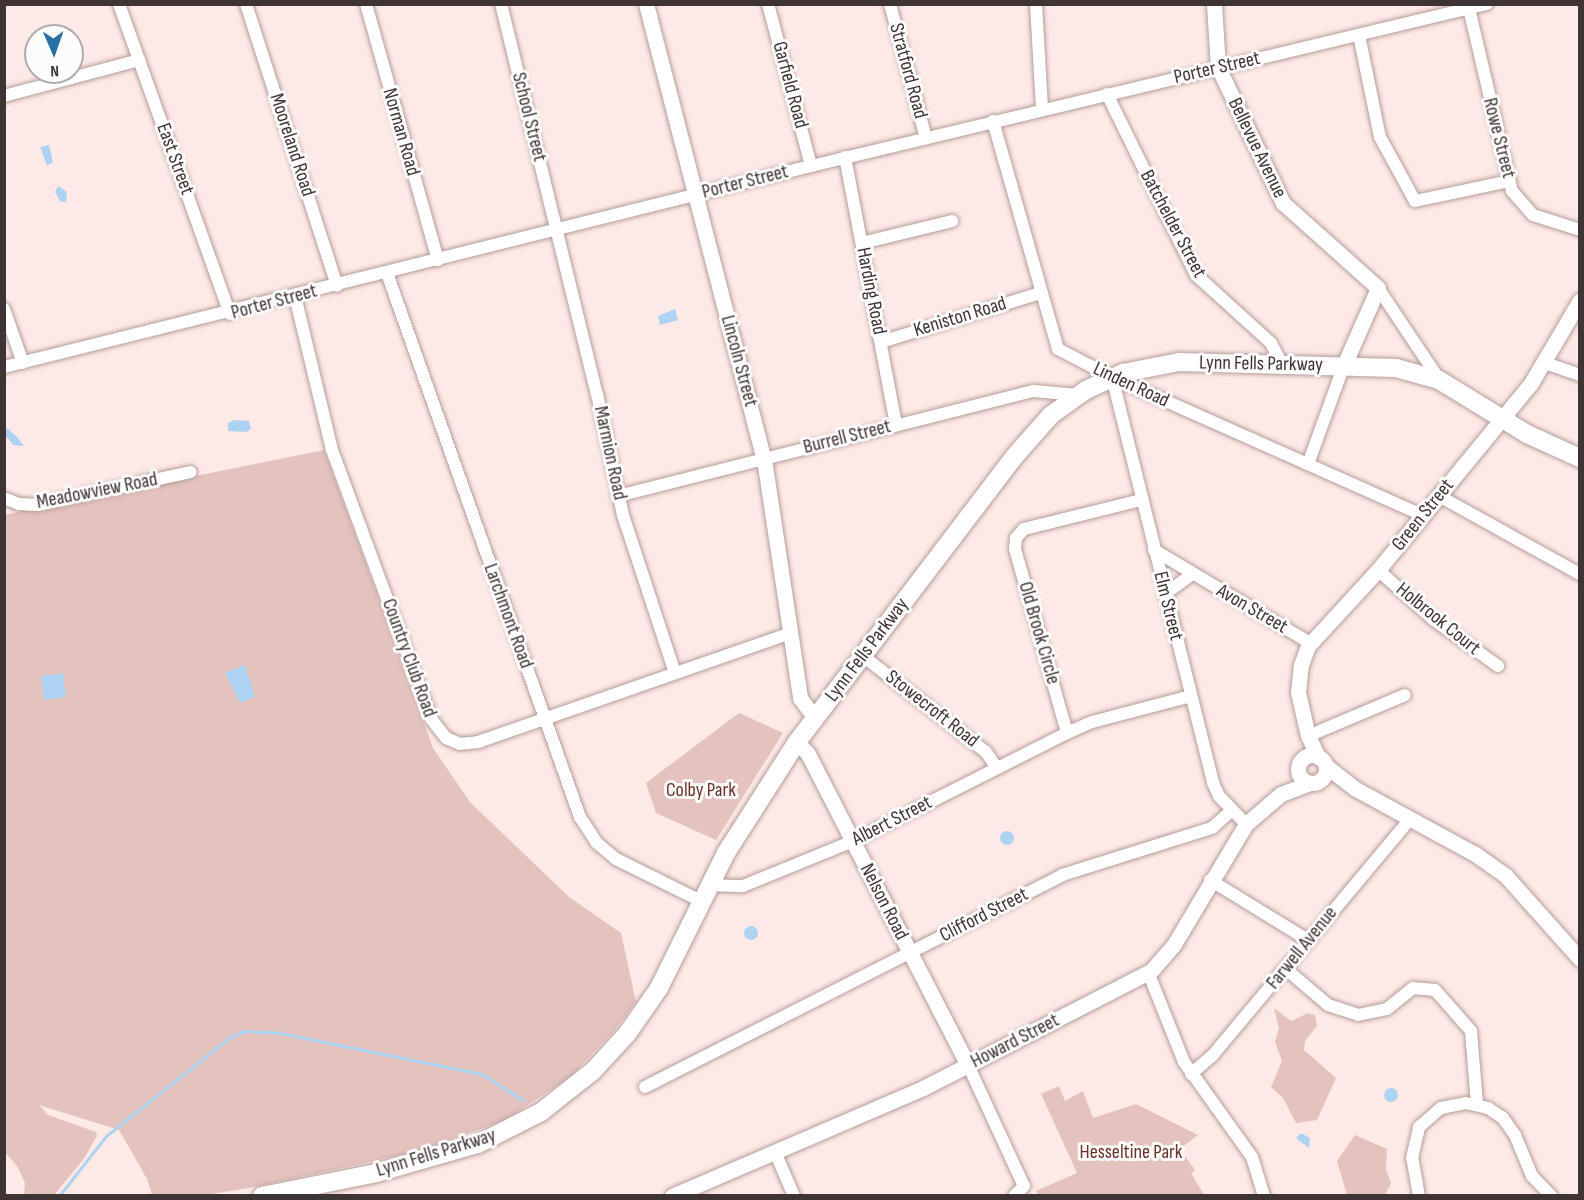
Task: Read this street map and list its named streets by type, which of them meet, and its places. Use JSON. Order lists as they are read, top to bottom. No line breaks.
{"streets":{"main road":["Lynn Fells Parkway"],"street":["Porter Street","Stratford Road","Garfield Road","School Street","Norman Road","Rowe Street","Mooreland Road","Bellevue Avenue","East Street","Batchelder Street","Harding Road","Keniston Road","Lincoln Street","Linden Road","Burrell Street","Marmion Road","Meadowview Road","Green Street","Elm Street","Avon Street","Larchmont Road","Holbrook Court","Old Brook Circle","Country Club Road","Stowecroft Road","Albert Street","Nelson Road","Clifford Street","Farwell Avenue","Howard Street"]},"crossings":[["Porter Street","Stratford Road"],["Porter Street","Garfield Road"],["Porter Street","School Street"],["Porter Street","Norman Road"],["Porter Street","Rowe Street"],["Porter Street","Mooreland Road"],["Porter Street","Bellevue Avenue"],["Porter Street","East Street"],["Porter Street","Batchelder Street"],["Porter Street","Harding Road"],["Porter Street","Lincoln Street"],["Porter Street","Linden Road"],["Porter Street","Marmion Road"],["Porter Street","Larchmont Road"],["Porter Street","Country Club Road"],["School Street","Marmion Road"],["Bellevue Avenue","Lynn Fells Parkway"],["Batchelder Street","Lynn Fells Parkway"],["Harding Road","Keniston Road"],["Harding Road","Burrell Street"],["Keniston Road","Linden Road"],["Lincoln Street","Lynn Fells Parkway"],["Lincoln Street","Burrell Street"],["Lincoln Street","Country Club Road"],["Lynn Fells Parkway","Linden Road"],["Lynn Fells Parkway","Burrell Street"],["Lynn Fells Parkway","Green Street"],["Lynn Fells Parkway","Elm Street"],["Lynn Fells Parkway","Larchmont Road"],["Lynn Fells Parkway","Stowecroft Road"],["Lynn Fells Parkway","Albert Street"],["Lynn Fells Parkway","Nelson Road"],["Linden Road","Green Street"],["Linden Road","Elm Street"],["Burrell Street","Marmion Road"],["Marmion Road","Country Club Road"],["Green Street","Avon Street"],["Green Street","Holbrook Court"],["Green Street","Farwell Avenue"],["Green Street","Howard Street"],["Elm Street","Avon Street"],["Elm Street","Old Brook Circle"],["Elm Street","Clifford Street"],["Elm Street","Howard Street"],["Larchmont Road","Country Club Road"],["Larchmont Road","Albert Street"],["Old Brook Circle","Albert Street"],["Stowecroft Road","Albert Street"],["Albert Street","Nelson Road"],["Nelson Road","Clifford Street"],["Nelson Road","Howard Street"]],"parks":["Colby Park","Hesseltine Park"],"north":"bottom"}
